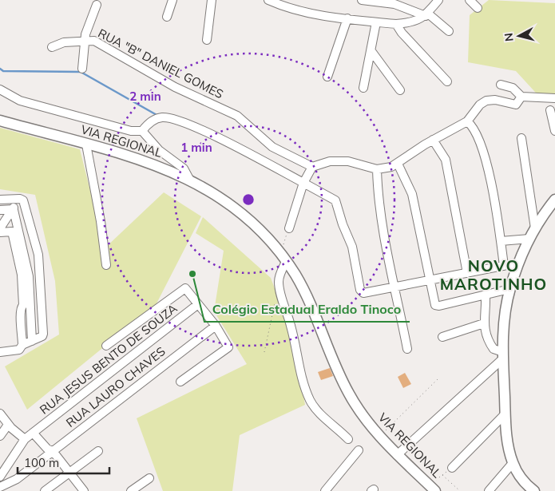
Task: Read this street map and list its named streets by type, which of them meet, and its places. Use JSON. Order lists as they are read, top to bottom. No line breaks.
{"streets":{"main road":["VIA REGIONAL"],"street":["RUA \"B\" DANIEL GOMES","RUA JESUS BENTO DE SOUZA","RUA LAURO CHAVES"]},"districts":["NOVO MAROTINHO"],"places":["Colégio Estadual Eraldo Tinoco"],"scale_bar":"100 m","north":"left","rings":["2 min","1 min"]}
